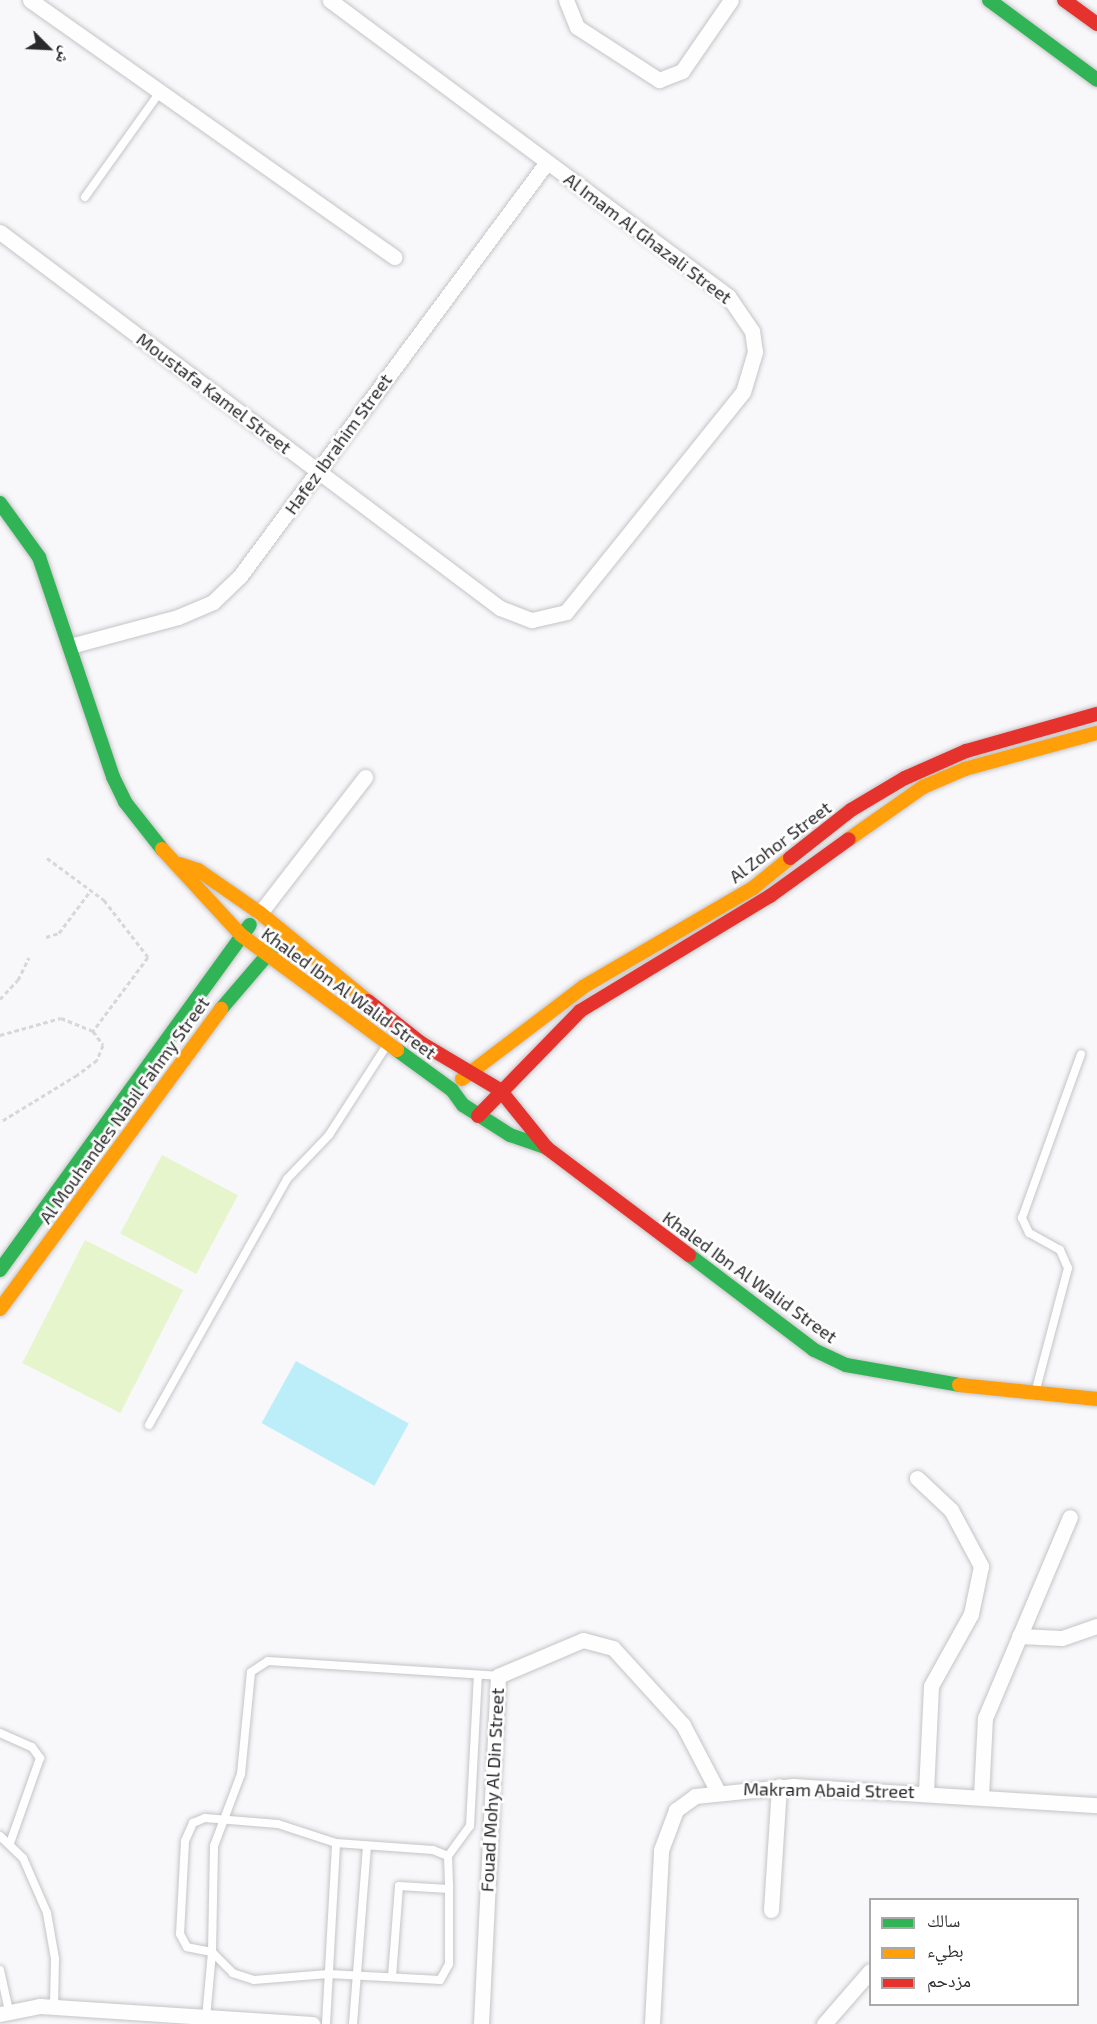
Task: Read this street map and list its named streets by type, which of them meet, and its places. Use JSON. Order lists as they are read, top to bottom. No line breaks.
{"streets":{"main road":["Al Zohor Street","Khaled Ibn Al Walid Street","Al Mouhandes Nabil Fahmy Street"],"street":["Al Imam Al Ghazali Street","Moustafa Kamel Street","Hafez Ibrahim Street","Fouad Mohy Al Din Street","Makram Abaid Street"]},"crossings":[["Al Imam Al Ghazali Street","Moustafa Kamel Street"],["Al Imam Al Ghazali Street","Hafez Ibrahim Street"],["Moustafa Kamel Street","Hafez Ibrahim Street"],["Hafez Ibrahim Street","Khaled Ibn Al Walid Street"],["Al Zohor Street","Khaled Ibn Al Walid Street"],["Khaled Ibn Al Walid Street","Al Mouhandes Nabil Fahmy Street"],["Fouad Mohy Al Din Street","Makram Abaid Street"]],"legend":["سالك","بطيء","مزدحم"],"north":"bottom right"}
